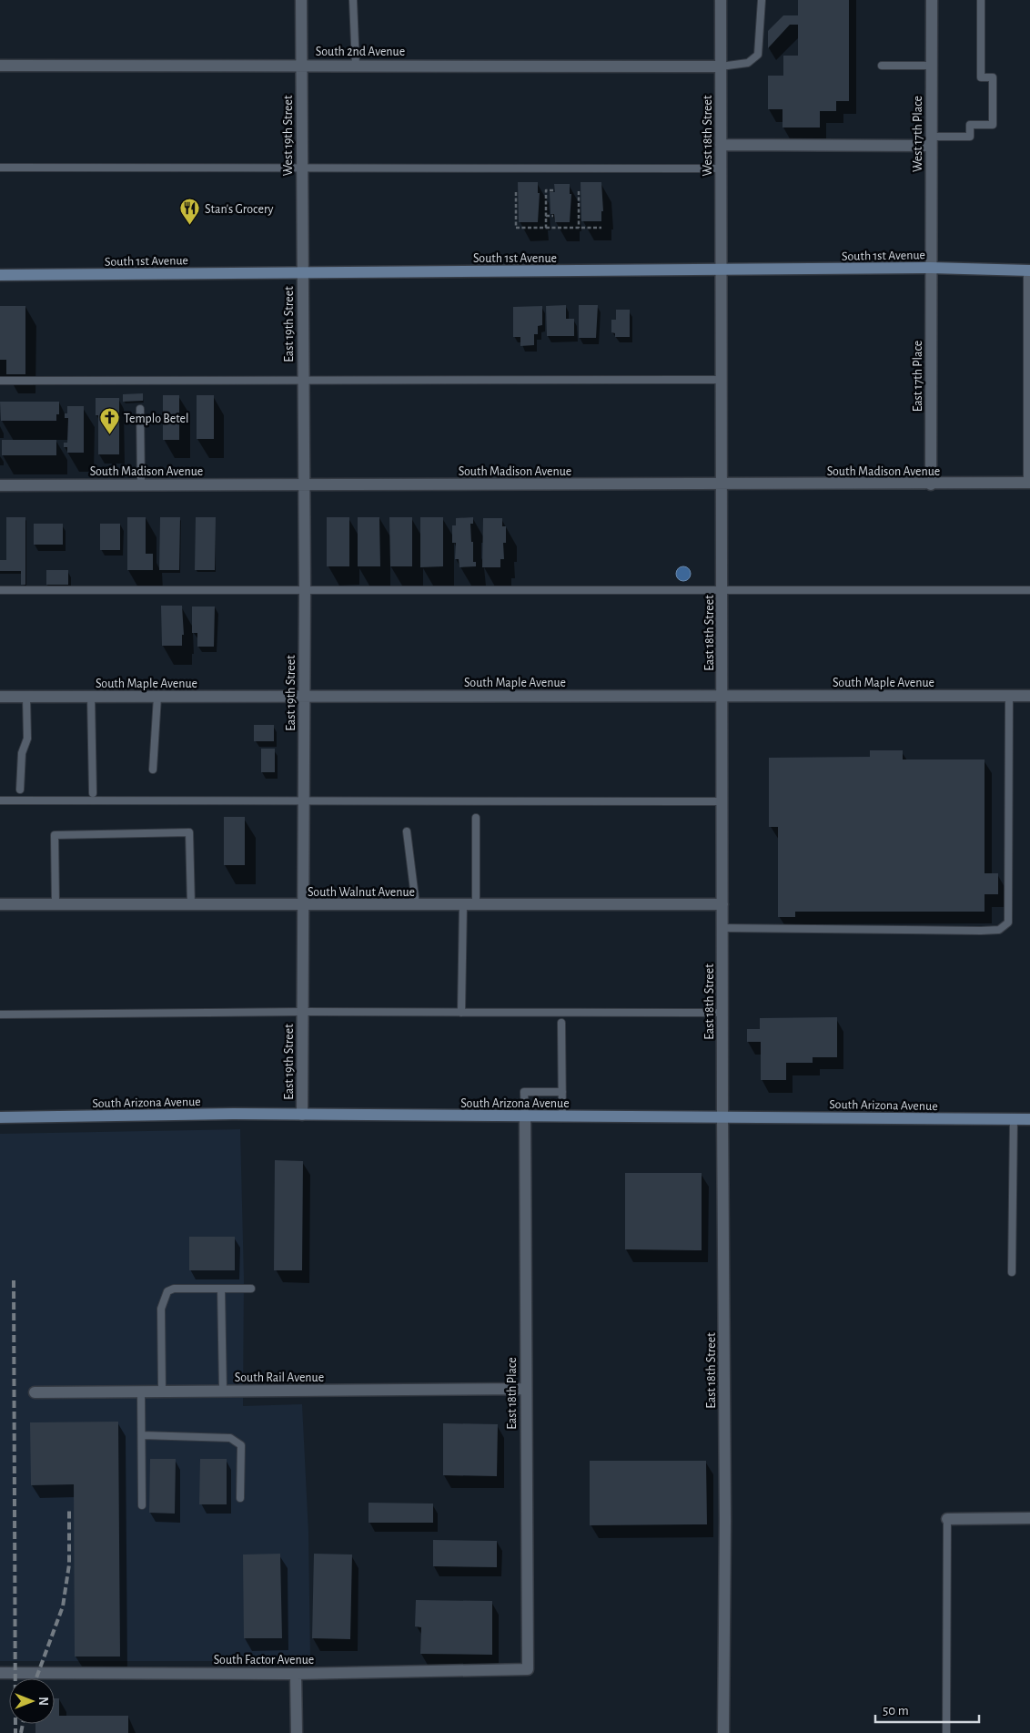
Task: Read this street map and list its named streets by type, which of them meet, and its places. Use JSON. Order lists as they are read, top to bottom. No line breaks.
{"streets":{"street":["South 2nd Avenue","West 17th Place","West 19th Street","West 18th Street","South 1st Avenue","East 19th Street","East 17th Place","South Madison Avenue","East 18th Street","South Maple Avenue","South Walnut Avenue","South Arizona Avenue","South Rail Avenue","East 18th Place","South Factor Avenue"]},"crossings":[["South 2nd Avenue","West 19th Street"],["South 2nd Avenue","West 18th Street"],["West 17th Place","South 1st Avenue"],["West 17th Place","East 17th Place"],["West 19th Street","South 1st Avenue"],["West 19th Street","East 19th Street"],["West 18th Street","South 1st Avenue"],["West 18th Street","East 18th Street"],["South 1st Avenue","East 19th Street"],["South 1st Avenue","East 17th Place"],["South 1st Avenue","East 18th Street"],["East 19th Street","South Madison Avenue"],["East 19th Street","South Maple Avenue"],["East 19th Street","South Walnut Avenue"],["East 19th Street","South Arizona Avenue"],["East 17th Place","South Madison Avenue"],["South Madison Avenue","East 18th Street"],["East 18th Street","South Maple Avenue"],["East 18th Street","South Walnut Avenue"],["East 18th Street","South Arizona Avenue"],["South Arizona Avenue","East 18th Place"],["South Rail Avenue","East 18th Place"],["East 18th Place","South Factor Avenue"]],"places":{"restaurant":["Stan's Grocery"],"church":["Templo Betel"]},"scale_bar":"50 m","north":"right"}
